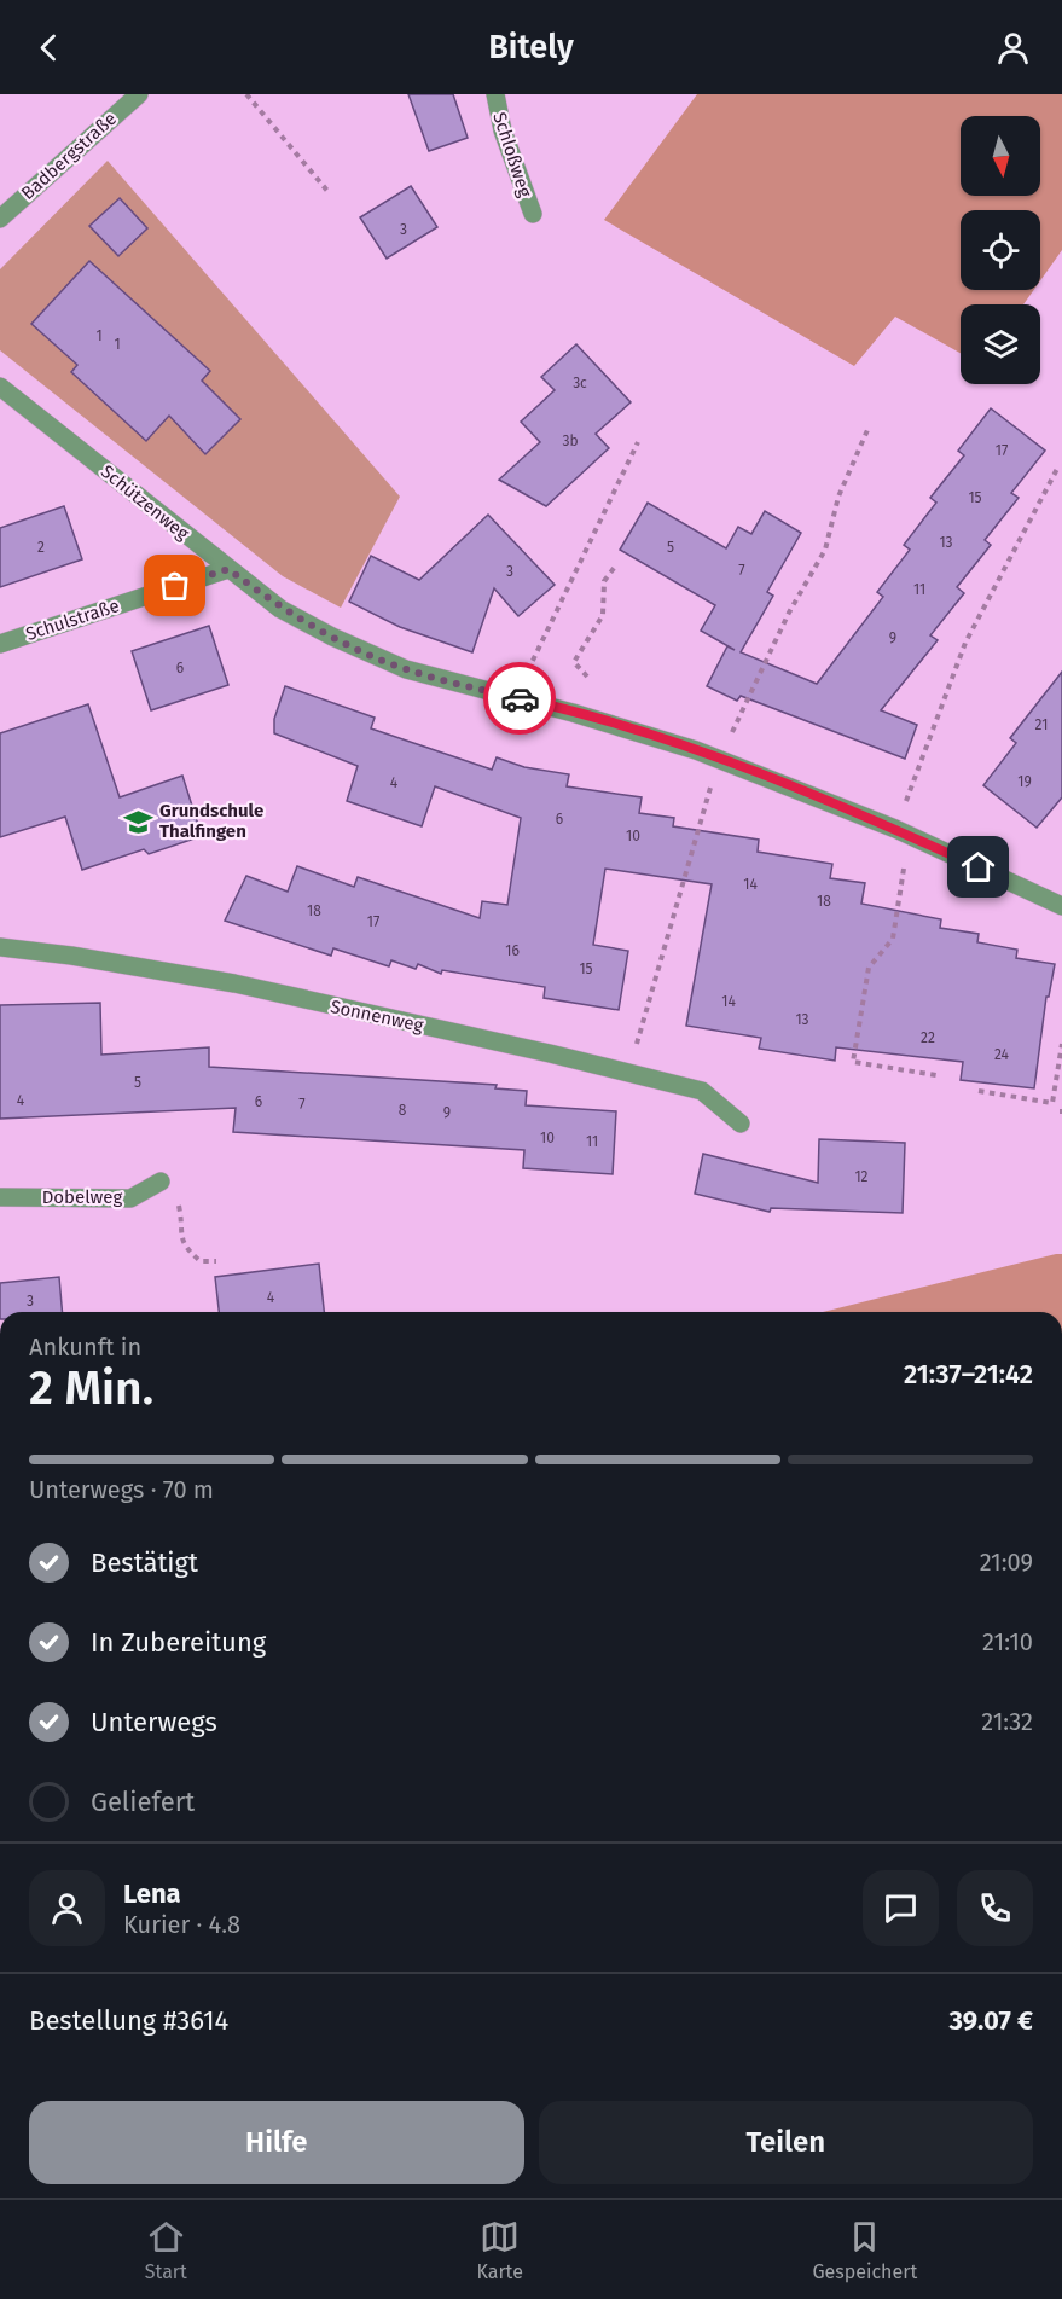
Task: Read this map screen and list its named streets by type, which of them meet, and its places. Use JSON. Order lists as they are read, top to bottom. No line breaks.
{"streets":{"street":["Schloßweg","Badbergstraße","Schützenweg","Schulstraße","Sonnenweg","Dobelweg"]},"crossings":[["Schützenweg","Schulstraße"]],"places":{"school or university":["Grundschule Thalfingen"]},"house_numbers":["3","1","1","3c","3b","17","15","13","2","5","7","3","11","9","6","21","19","4","6","10","14","18","18","17","16","15","14","13","22","24","5","4","6","7","8","9","10","11","12","4","3"],"north":"bottom","page":{"header":"Bitely","heading":["2 Min.","Ankunft in","21:37–21:42"],"panel":["Lena","Kurier · 4.8","Bestellung #3614","39.07 €"],"bar":"Unterwegs · 70 m","list":[["Bestätigt","21:09"],["In Zubereitung","21:10"],["Unterwegs","21:32"],"Geliefert"],"buttons":["Hilfe","Teilen"],"tabs":["Start","Karte","Gespeichert"]}}
